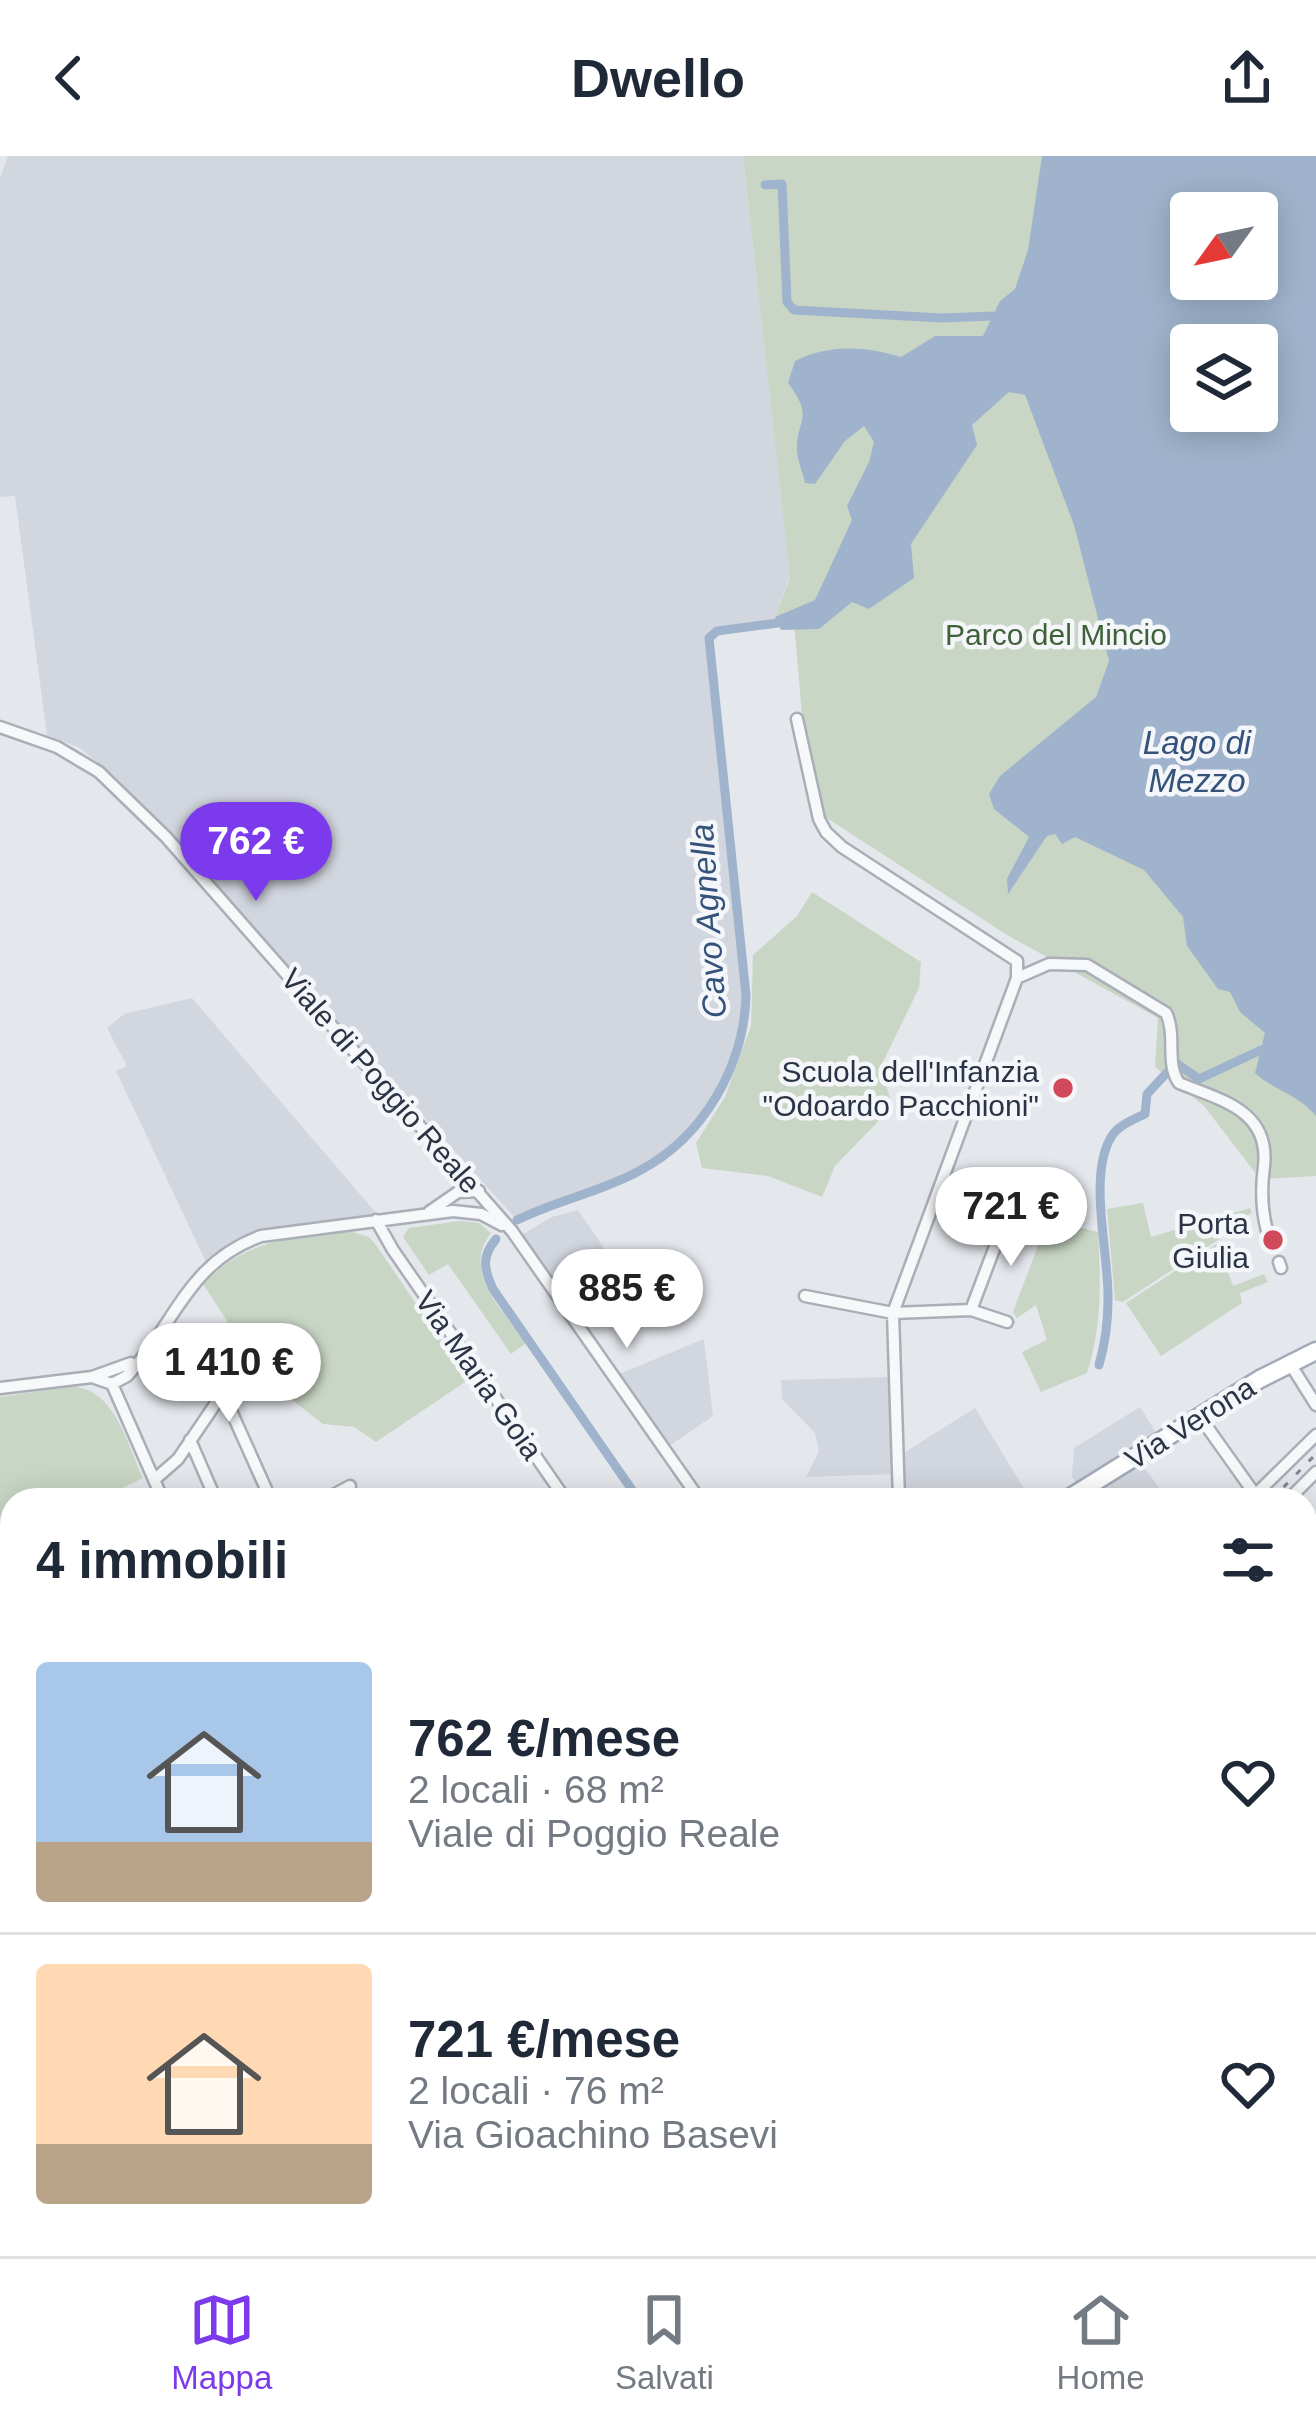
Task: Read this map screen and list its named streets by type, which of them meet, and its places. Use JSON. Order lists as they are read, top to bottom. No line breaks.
{"streets":{"main road":["Via Verona"],"street":["Viale di Poggio Reale","Via Maria Goia"]},"water":["Lago di Mezzo","Cavo Agnella"],"parks":["Parco del Mincio"],"places":["Scuola dell'Infanzia \"Odoardo Pacchioni\"","Porta Giulia"],"north":"bottom left","page":{"header":"Dwello","price":["762 €","721 €","885 €","1 410 €"],"heading":"4 immobili","list":[{"name":"762 €/mese","note":"2 locali · 68 m² · Viale di Poggio Reale"},{"name":"721 €/mese","note":"2 locali · 76 m² · Via Gioachino Basevi"}],"tabs":["Mappa","Salvati","Home"]}}
